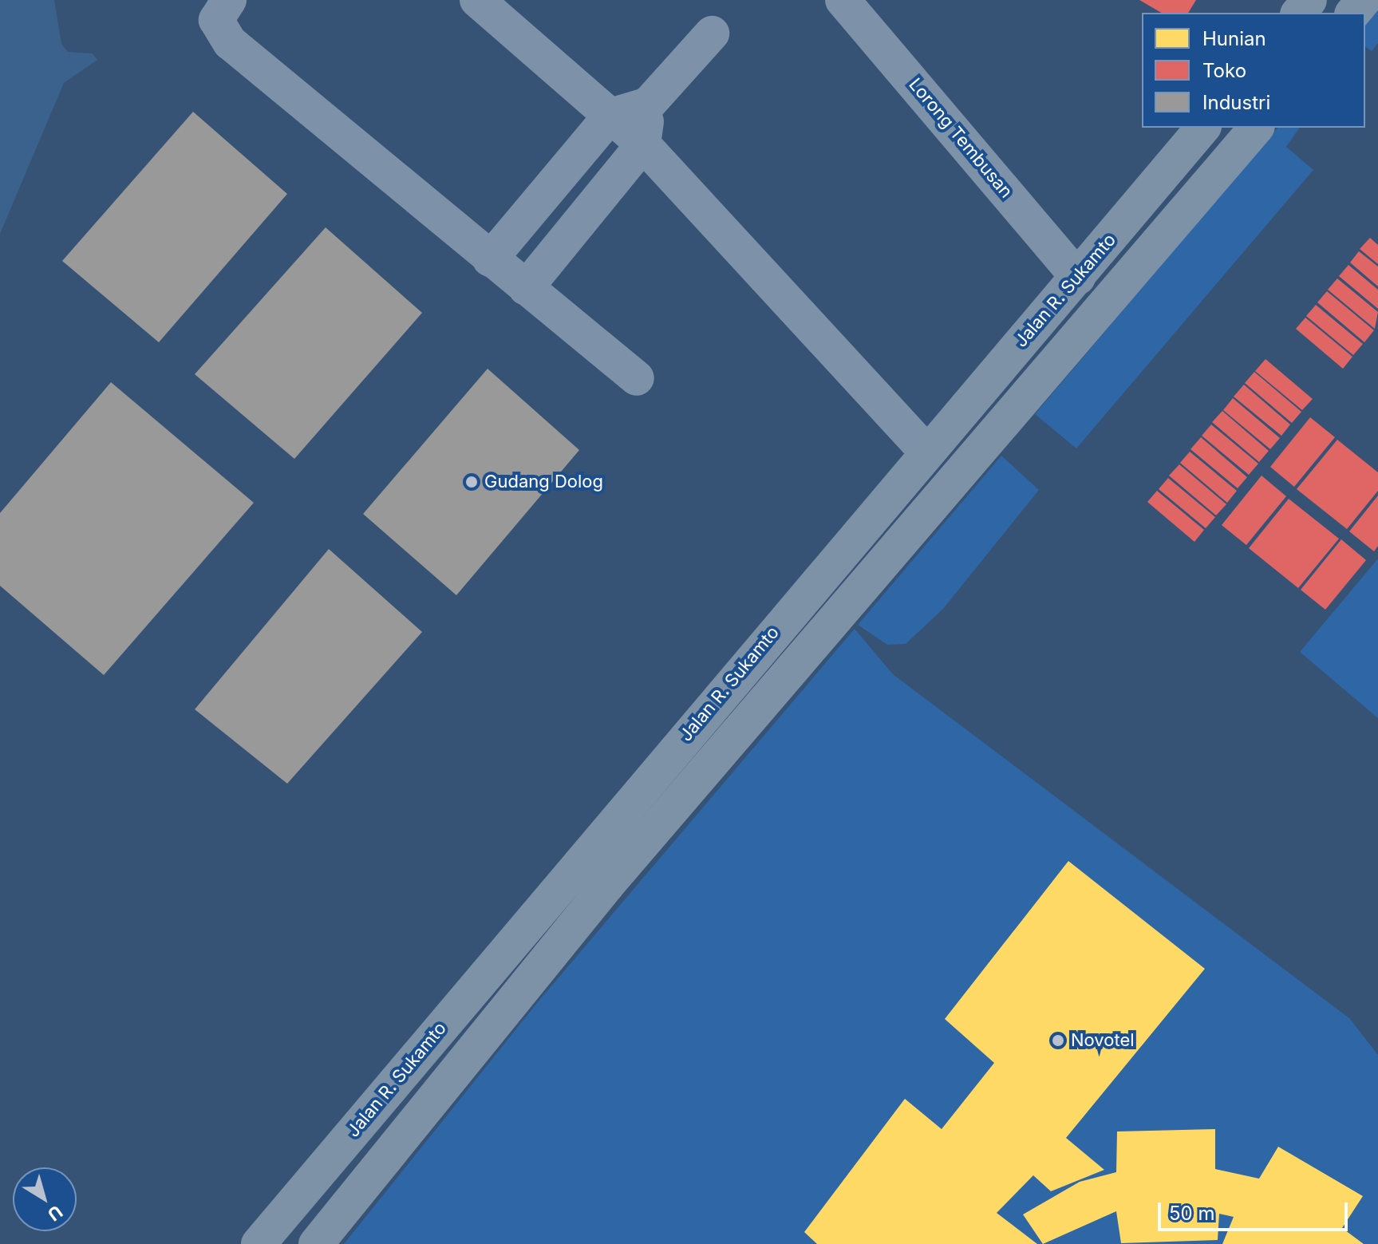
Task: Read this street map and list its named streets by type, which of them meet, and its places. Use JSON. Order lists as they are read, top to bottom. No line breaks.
{"streets":{"highway":["Jalan R. Sukamto"],"street":["Lorong Tembusan"]},"crossings":[["Lorong Tembusan","Jalan R. Sukamto"]],"places":["Gudang Dolog","Novotel"],"legend":["Hunian","Toko","Industri"],"scale_bar":"50 m","north":"bottom right"}
